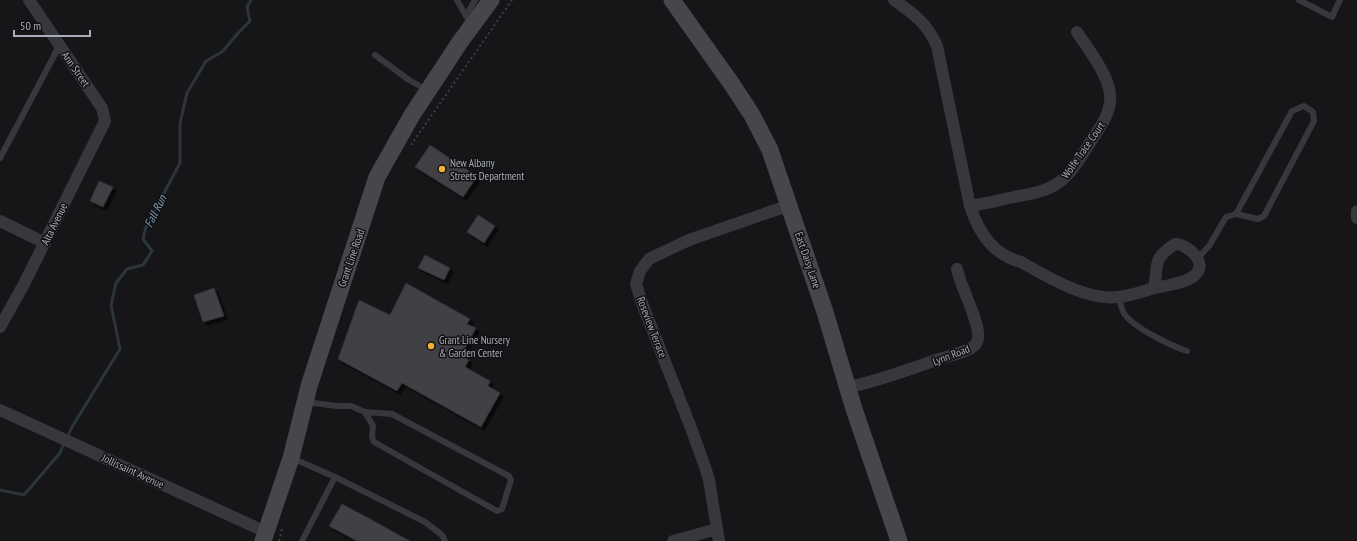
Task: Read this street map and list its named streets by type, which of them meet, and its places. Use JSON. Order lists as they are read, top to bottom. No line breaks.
{"streets":{"street":["Ann Street","Wolfe Trace Court","Alta Avenue","Grant Line Road","East Daisy Lane","Roseview Terrace","Lynn Road","Jollissaint Avenue"]},"crossings":[["Ann Street","Alta Avenue"],["Grant Line Road","Jollissaint Avenue"],["East Daisy Lane","Roseview Terrace"],["East Daisy Lane","Lynn Road"]],"water":["Fall Run"],"places":["New Albany Streets Department","Grant Line Nursery & Garden Center"],"scale_bar":"50 m"}
